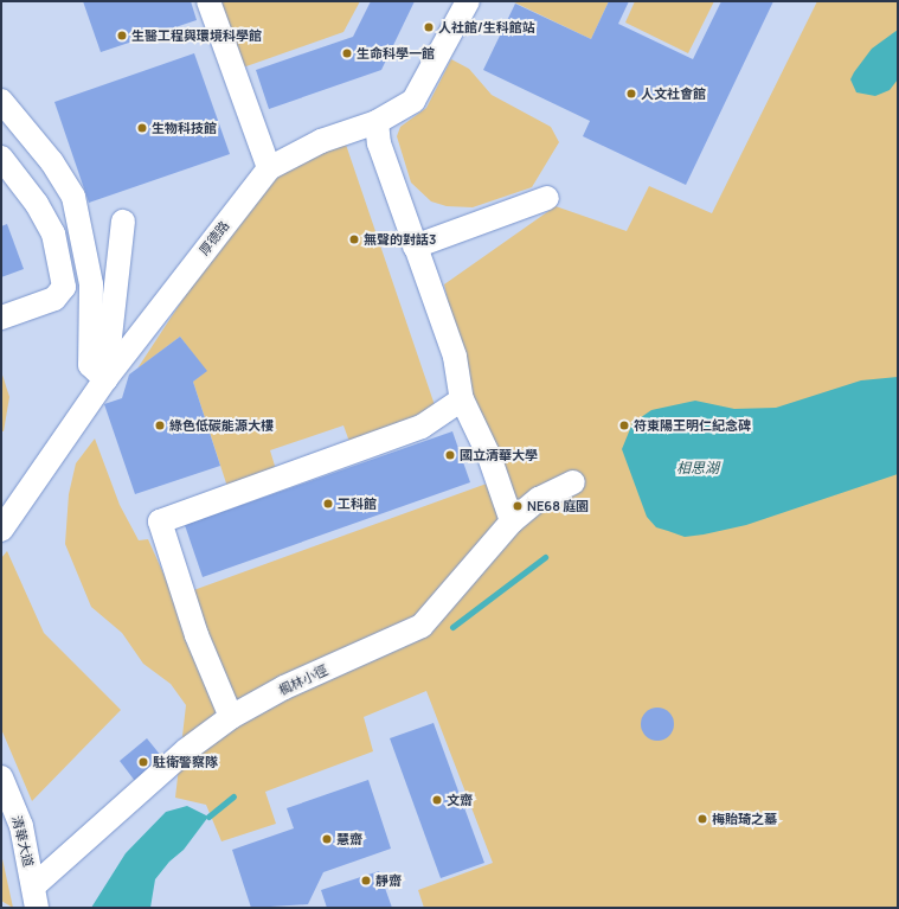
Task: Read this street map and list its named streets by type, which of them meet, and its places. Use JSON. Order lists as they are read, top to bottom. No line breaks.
{"streets":{"lane":["厚德路","楓林小徑","清華大道"]},"crossings":[["楓林小徑","清華大道"]],"water":["相思湖"],"places":["人社館/生科館站","生醫工程與環境科學館","生命科學一館","人文社會館","生物科技館","無聲的對話3","綠色低碳能源大樓","符東陽王明仁紀念碑","國立清華大學","工科館","NE68 庭園","駐衛警察隊","文齋","梅貽琦之墓","慧齋","靜齋"]}
